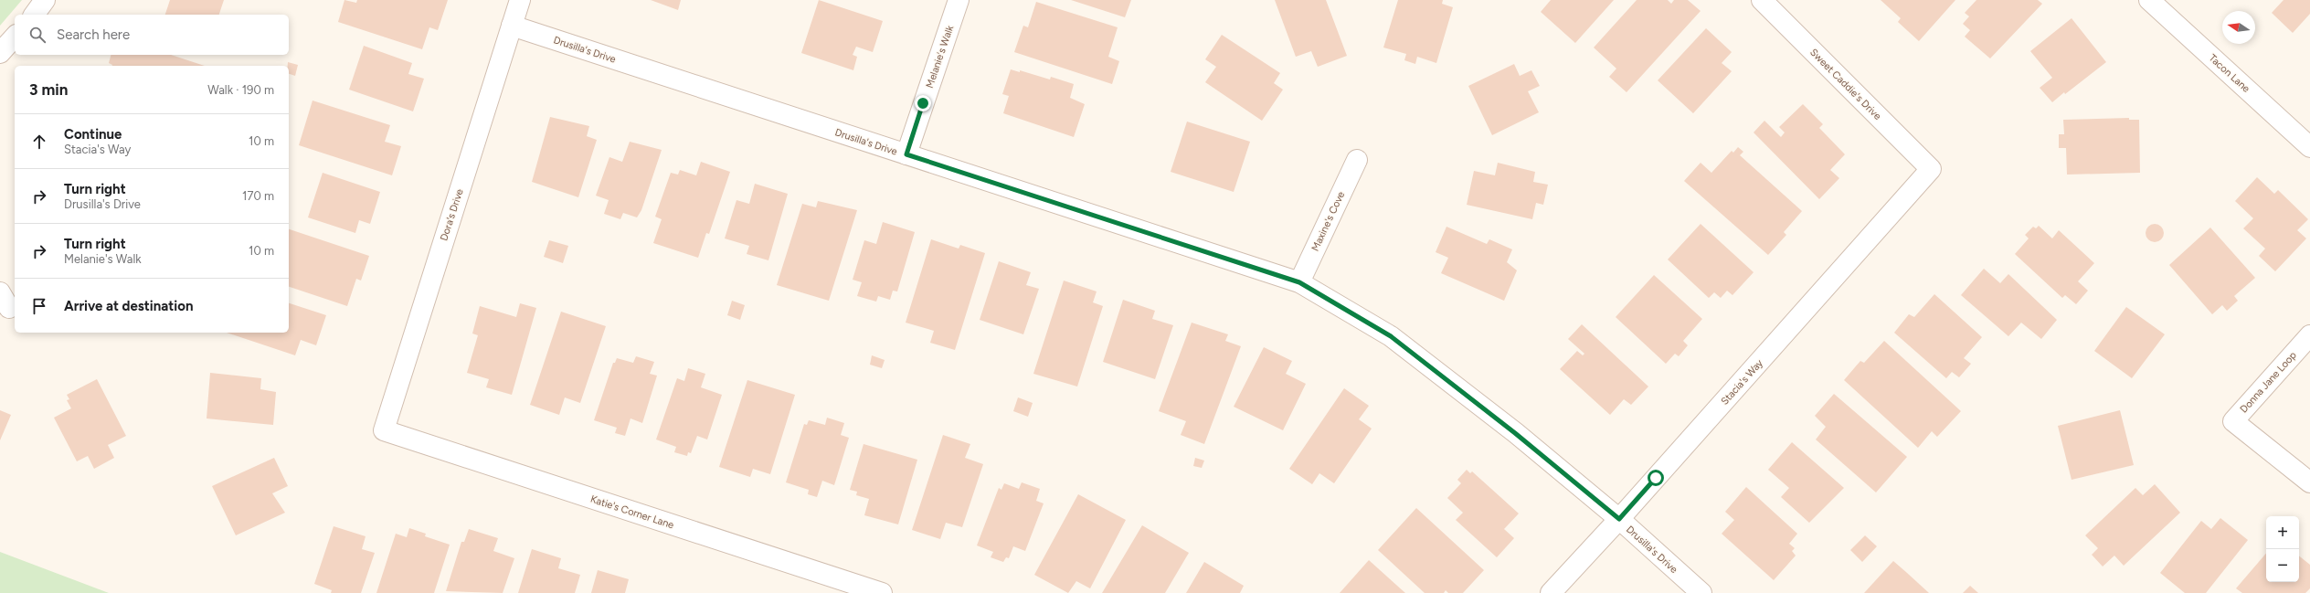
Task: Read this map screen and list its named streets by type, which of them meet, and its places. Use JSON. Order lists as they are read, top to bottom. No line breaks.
{"streets":{"street":["Drusilla's Drive","Melanie's Walk","Tacon Lane","Sweet Caddie's Drive","Dora's Drive","Maxine's Cove","Stacia's Way","Donna Jane Loop","Katie's Corner Lane"]},"crossings":[["Drusilla's Drive","Melanie's Walk"],["Drusilla's Drive","Dora's Drive"],["Drusilla's Drive","Maxine's Cove"],["Drusilla's Drive","Stacia's Way"],["Sweet Caddie's Drive","Stacia's Way"],["Dora's Drive","Katie's Corner Lane"]],"north":"left","page":{"search":"Search here","heading":["3 min","Walk · 190 m"],"list":[["Continue","Stacia's Way","10 m"],["Turn right","Drusilla's Drive","170 m"],["Turn right","Melanie's Walk","10 m"],"Arrive at destination"],"map_buttons":["+","−"]}}
